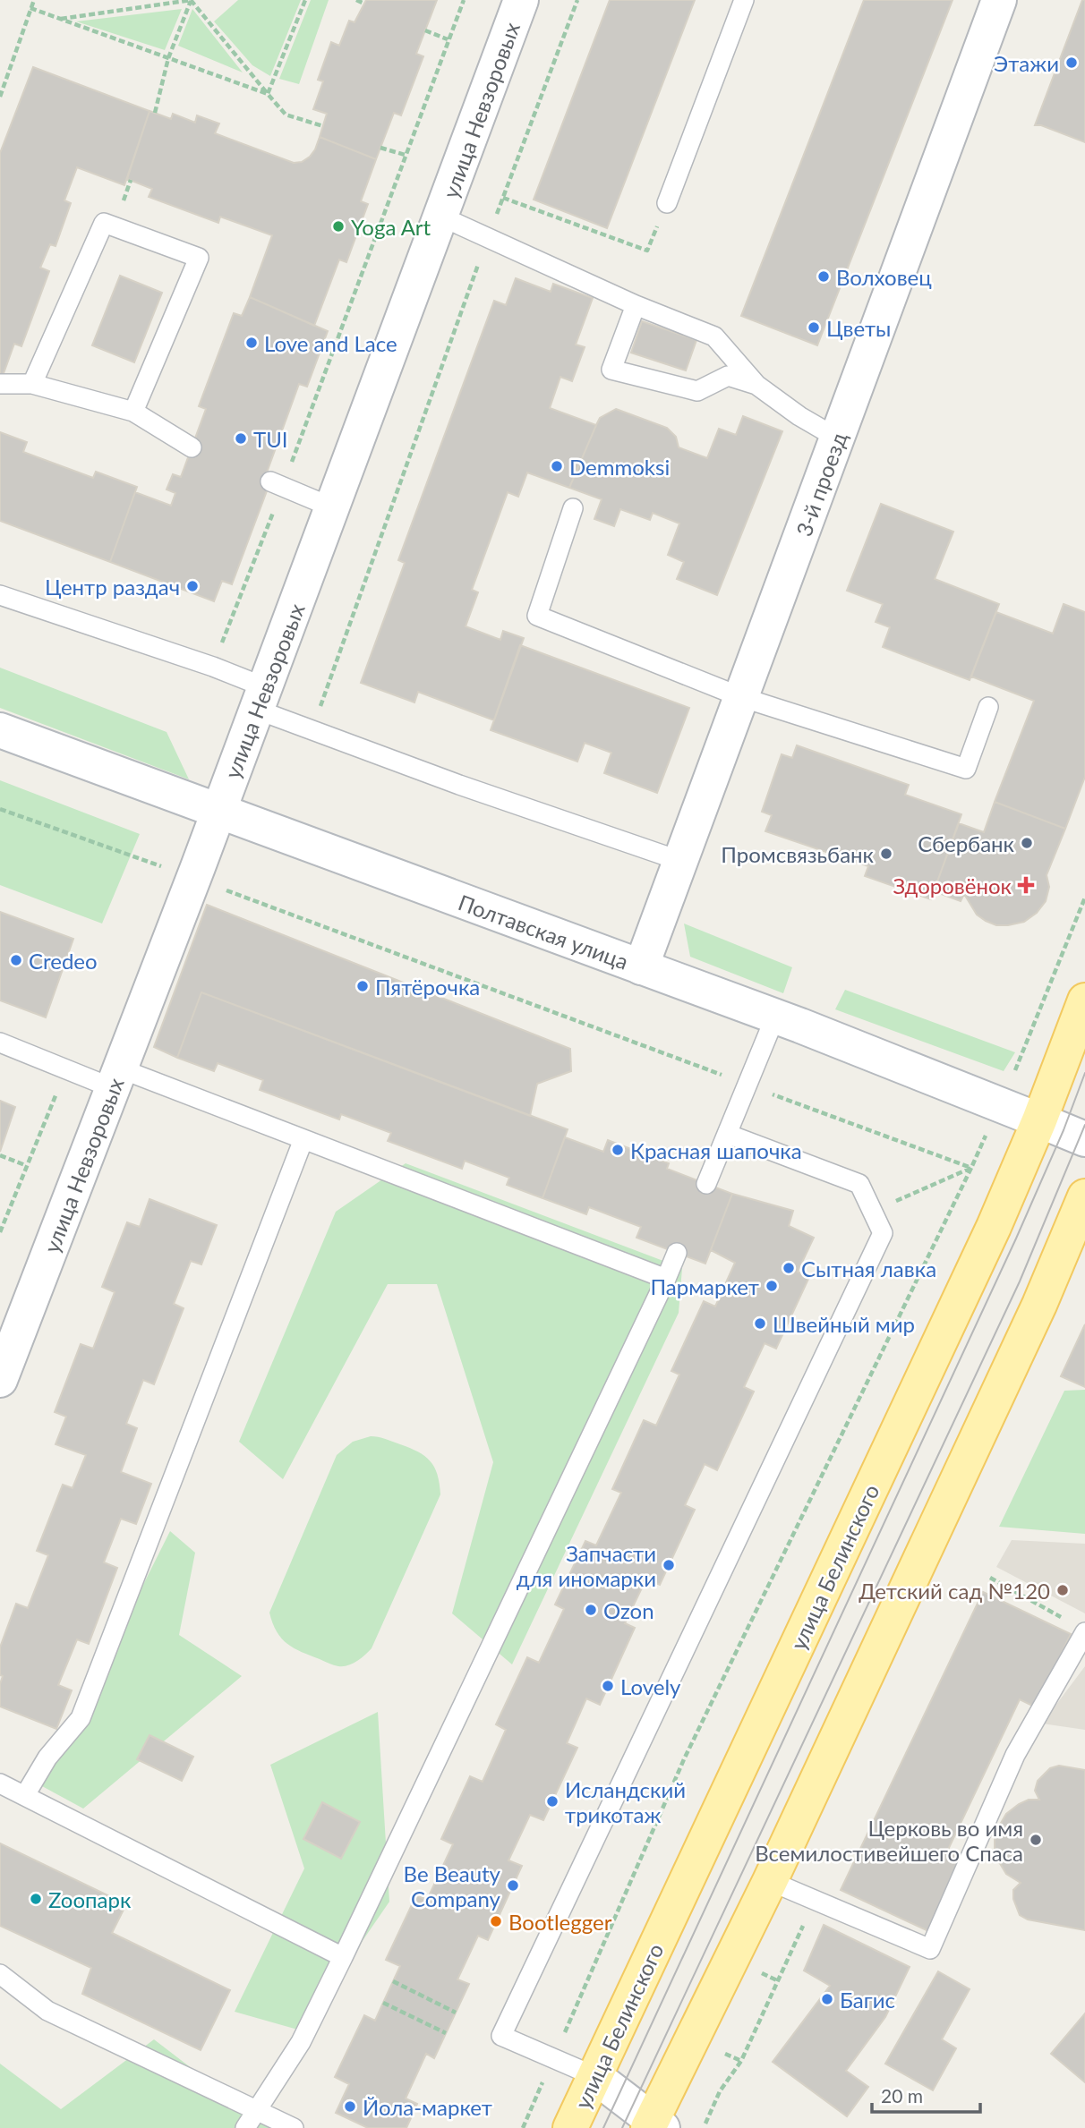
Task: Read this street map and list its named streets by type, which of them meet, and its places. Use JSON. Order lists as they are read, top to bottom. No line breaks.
{"streets":{"main road":["улица Белинского"],"street":["улица Невзоровых","3-й проезд","Полтавская улица"]},"crossings":[["улица Невзоровых","Полтавская улица"],["3-й проезд","Полтавская улица"],["Полтавская улица","улица Белинского"]],"places":{"other":["Этажи","Yoga Art","Волховец","Цветы","Love and Lace","TUI","Demmoksi","Центр раздач","Сбербанк","Промсвязьбанк","Credeo","Пятёрочка","Красная шапочка","Сытная лавка","Пармаркет","Швейный мир","Запчасти для иномарки","Детский сад №120","Ozon","Lovely","Исландский трикотаж","Церковь во имя Всемилостивейшего Спаса","Be Beauty Company","Zooпарк","Bootlegger","Багис","Йола-маркет"],"health":["Здоровёнок"]},"scale_bar":"20 m"}
